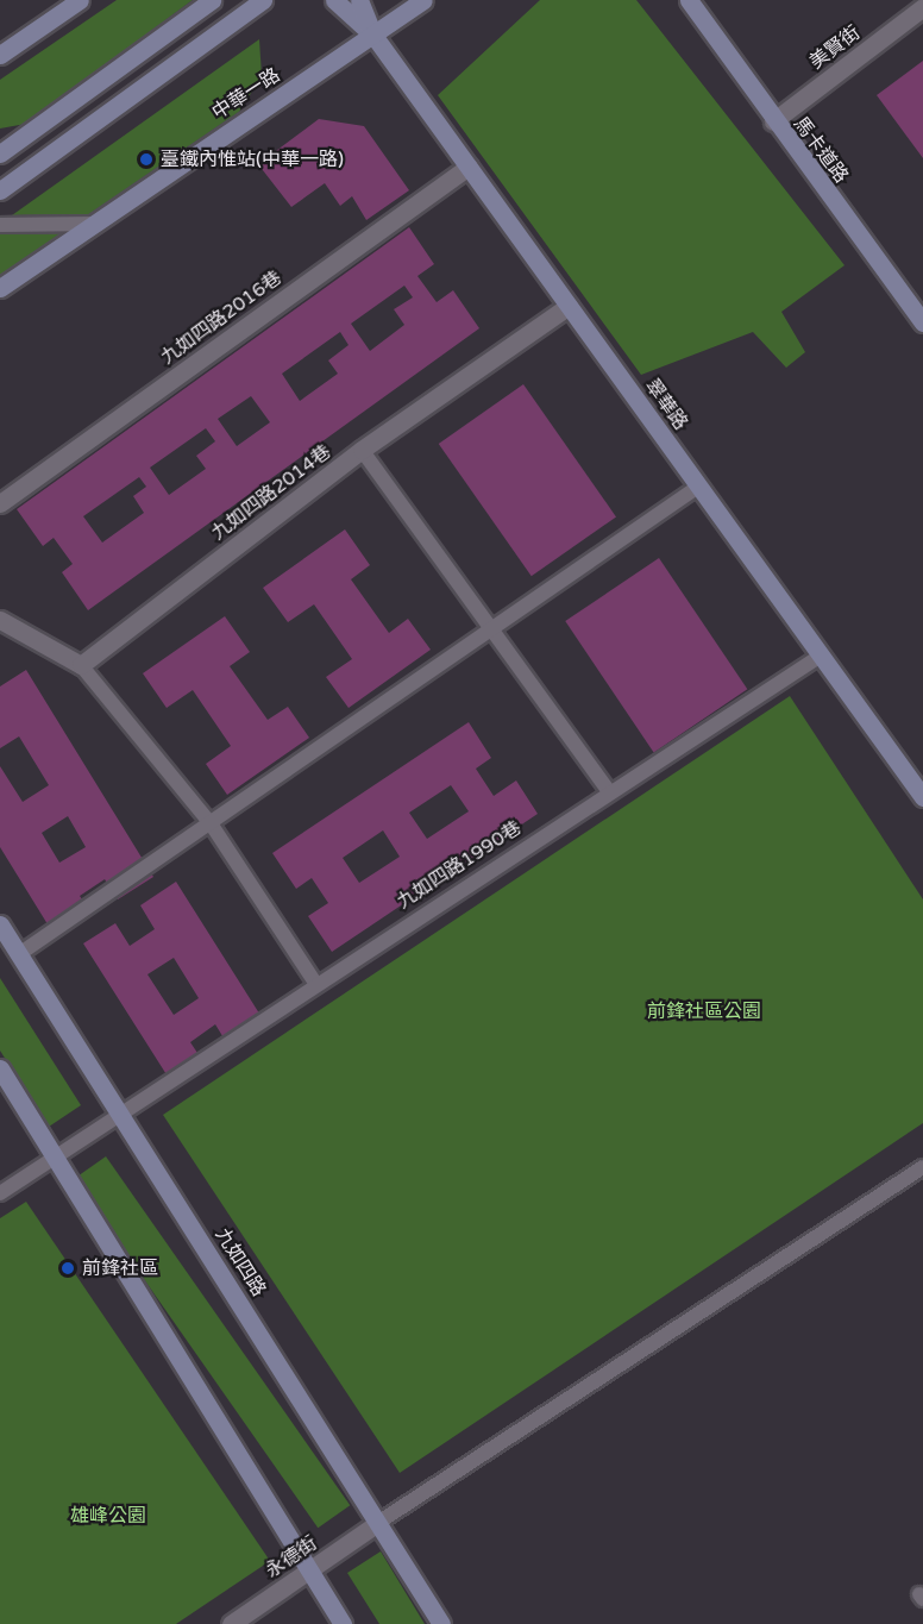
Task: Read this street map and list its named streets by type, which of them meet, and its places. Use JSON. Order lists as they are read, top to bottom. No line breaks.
{"streets":{"street":["美賢街","中華一路","馬卡道路","九如四路2016巷","翠華路","九如四路2014巷","九如四路","永德街"],"lane":["九如四路1990巷"]},"crossings":[["美賢街","馬卡道路"],["中華一路","翠華路"],["九如四路2016巷","翠華路"],["翠華路","九如四路2014巷"],["翠華路","九如四路1990巷"],["九如四路1990巷","九如四路"],["九如四路","永德街"]],"parks":["前鋒社區公園","雄峰公園"],"places":["臺鐵內惟站(中華一路)","前鋒社區"]}
